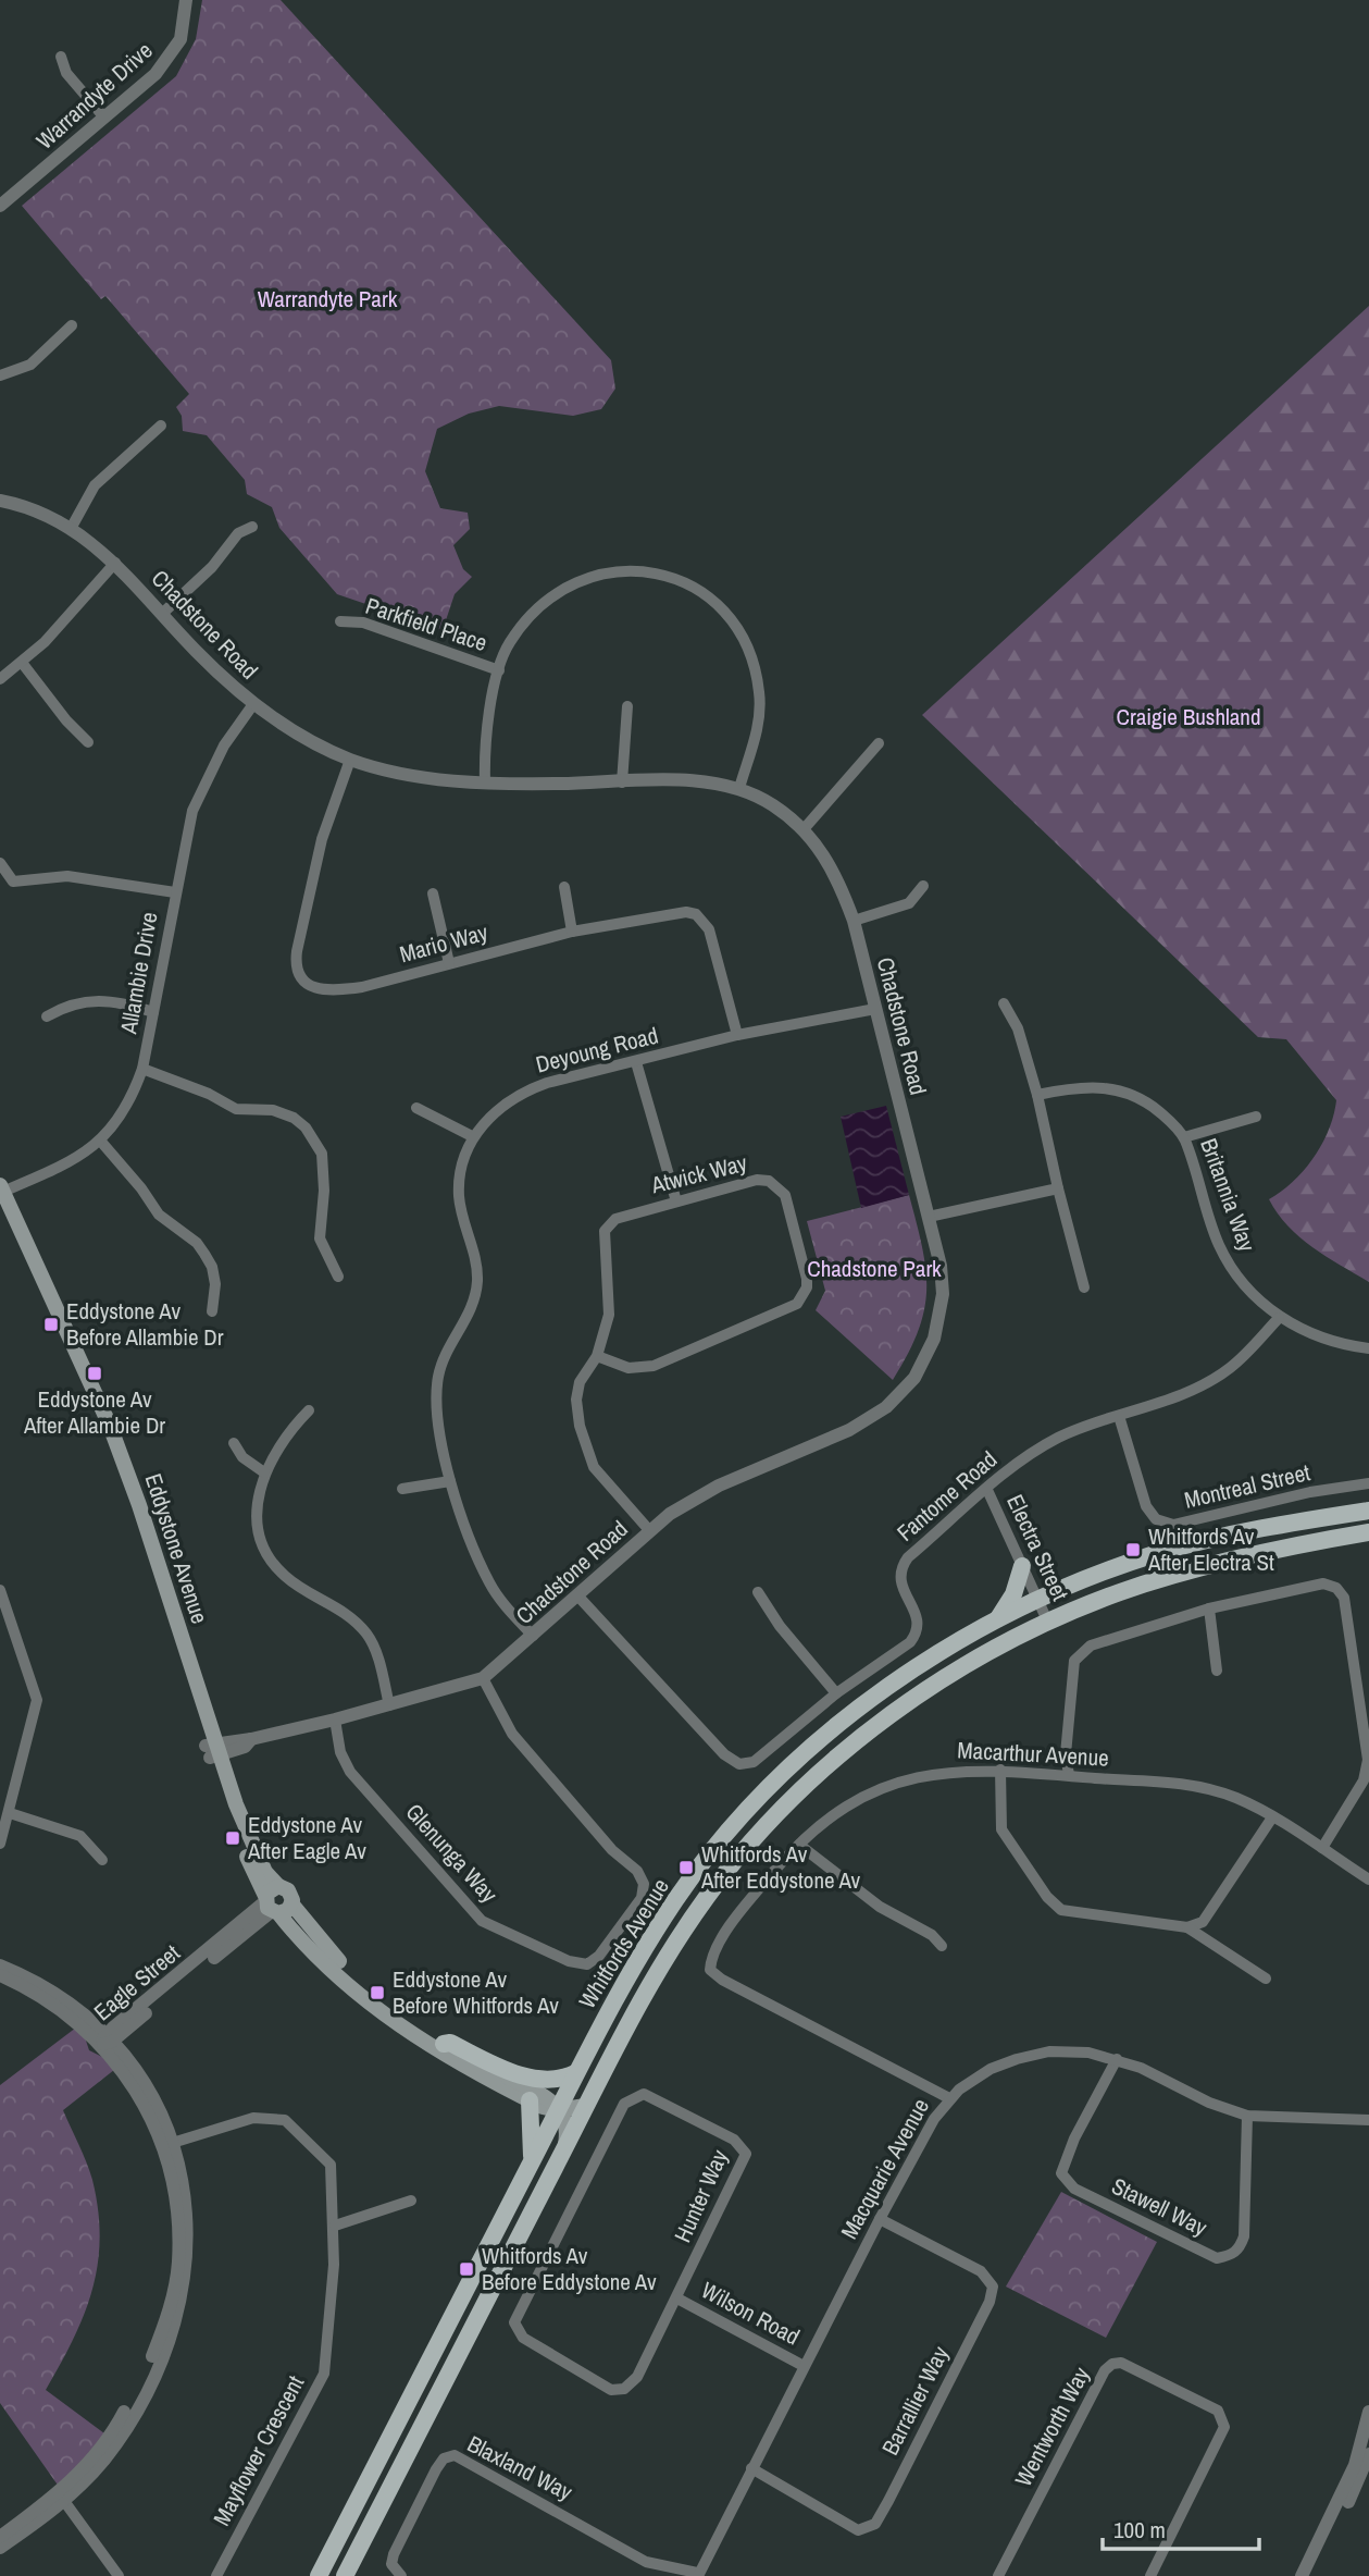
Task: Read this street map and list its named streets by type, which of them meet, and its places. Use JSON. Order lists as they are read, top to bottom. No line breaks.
{"streets":{"main road":["Eddystone Avenue","Whitfords Avenue"],"street":["Warrandyte Drive","Chadstone Road","Parkfield Place","Mario Way","Allambie Drive","Deyoung Road","Atwick Way","Britannia Way","Montreal Street","Fantome Road","Electra Street","Macarthur Avenue","Glenunga Way","Eagle Street","Macquarie Avenue","Hunter Way","Stawell Way","Wilson Road","Barrallier Way","Wentworth Way","Mayflower Crescent","Blaxland Way"]},"crossings":[["Chadstone Road","Parkfield Place"],["Chadstone Road","Mario Way"],["Chadstone Road","Allambie Drive"],["Chadstone Road","Deyoung Road"],["Chadstone Road","Atwick Way"],["Chadstone Road","Fantome Road"],["Chadstone Road","Eddystone Avenue"],["Chadstone Road","Glenunga Way"],["Mario Way","Deyoung Road"],["Allambie Drive","Eddystone Avenue"],["Britannia Way","Fantome Road"],["Montreal Street","Fantome Road"],["Fantome Road","Electra Street"],["Electra Street","Whitfords Avenue"],["Eddystone Avenue","Whitfords Avenue"],["Eddystone Avenue","Eagle Street"],["Macarthur Avenue","Macquarie Avenue"],["Macquarie Avenue","Stawell Way"],["Macquarie Avenue","Wilson Road"],["Macquarie Avenue","Barrallier Way"],["Macquarie Avenue","Blaxland Way"],["Hunter Way","Wilson Road"]],"parks":["Warrandyte Park","Craigie Bushland","Chadstone Park"],"places":{"transit":["Eddystone Av Before Allambie Dr","Eddystone Av After Allambie Dr","Whitfords Av After Electra St","Eddystone Av After Eagle Av","Whitfords Av After Eddystone Av","Eddystone Av Before Whitfords Av","Whitfords Av Before Eddystone Av"]},"scale_bar":"100 m"}
